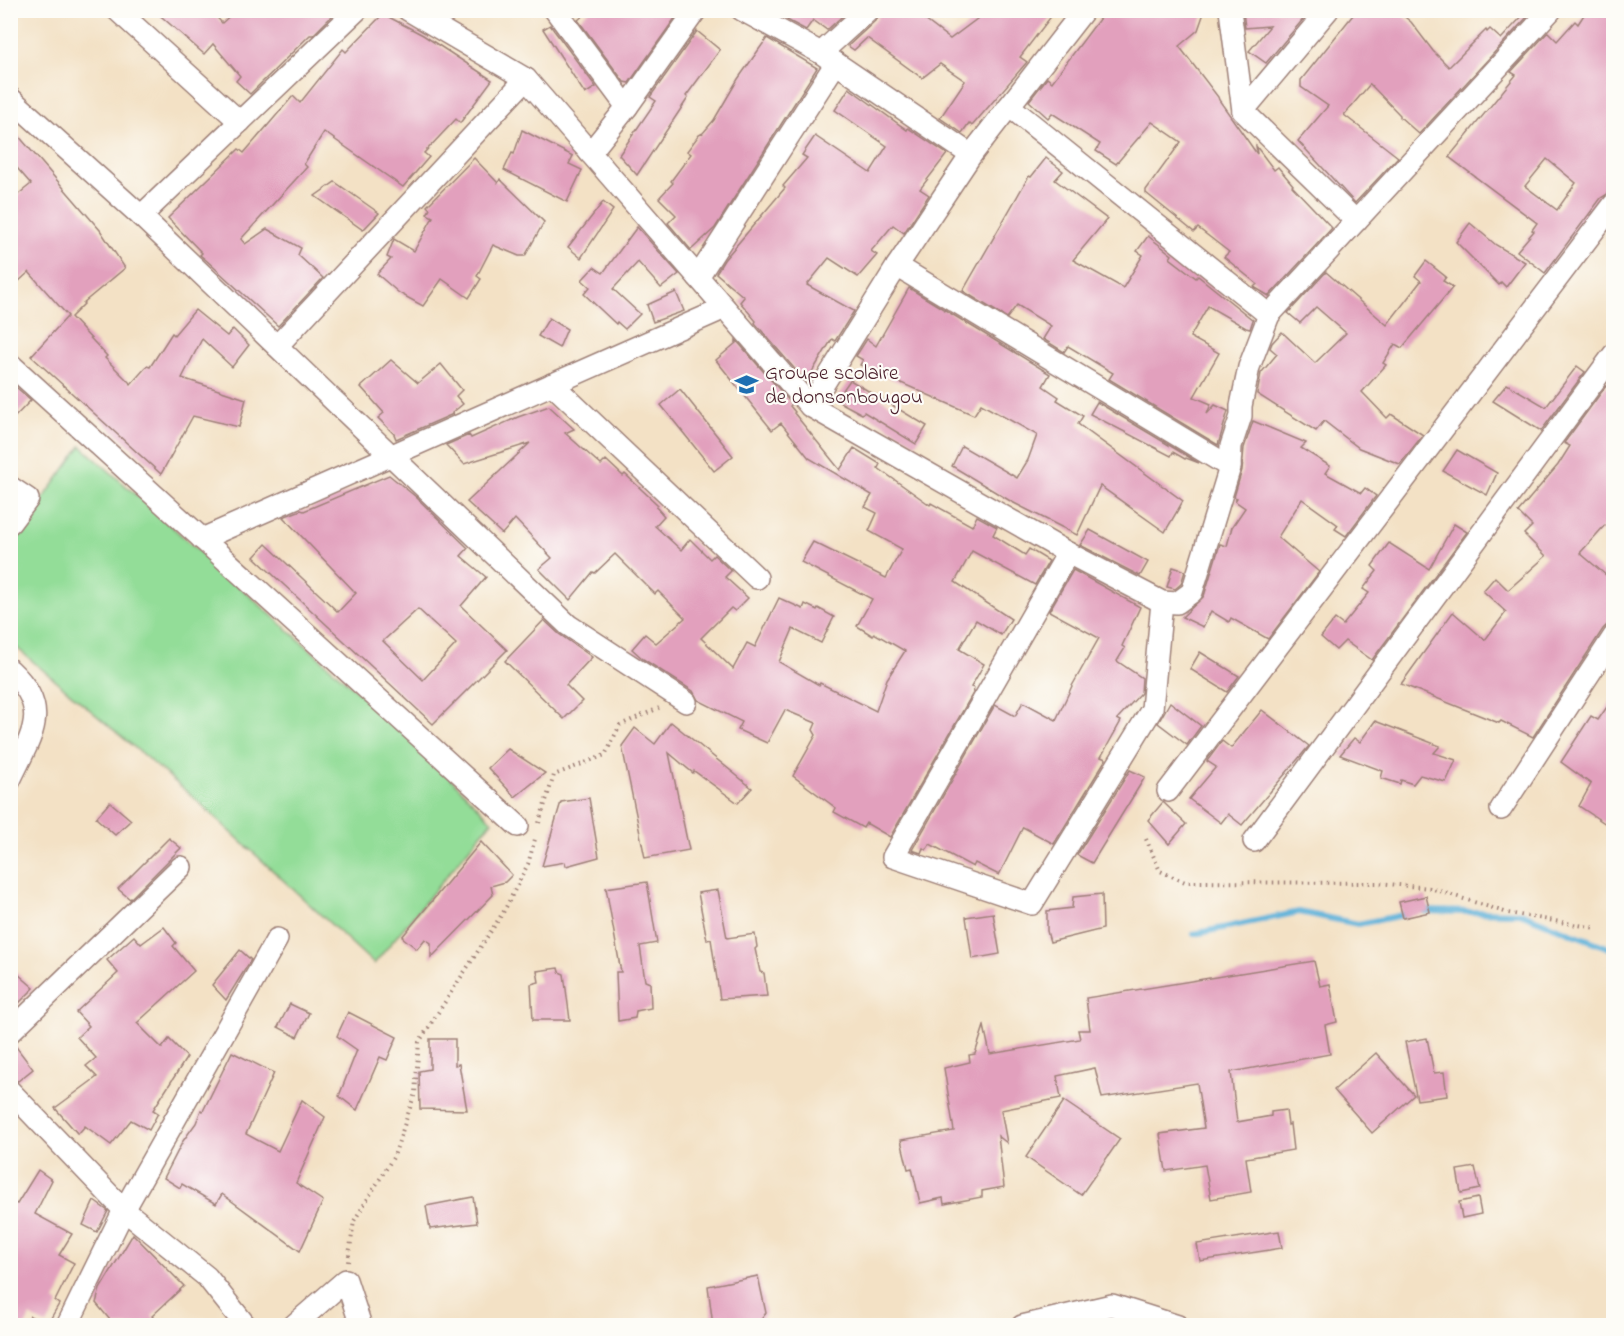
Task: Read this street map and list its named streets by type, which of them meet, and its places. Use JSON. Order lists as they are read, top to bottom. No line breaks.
{"places":{"school or university":["Groupe scolaire de donsonbougou"]}}
